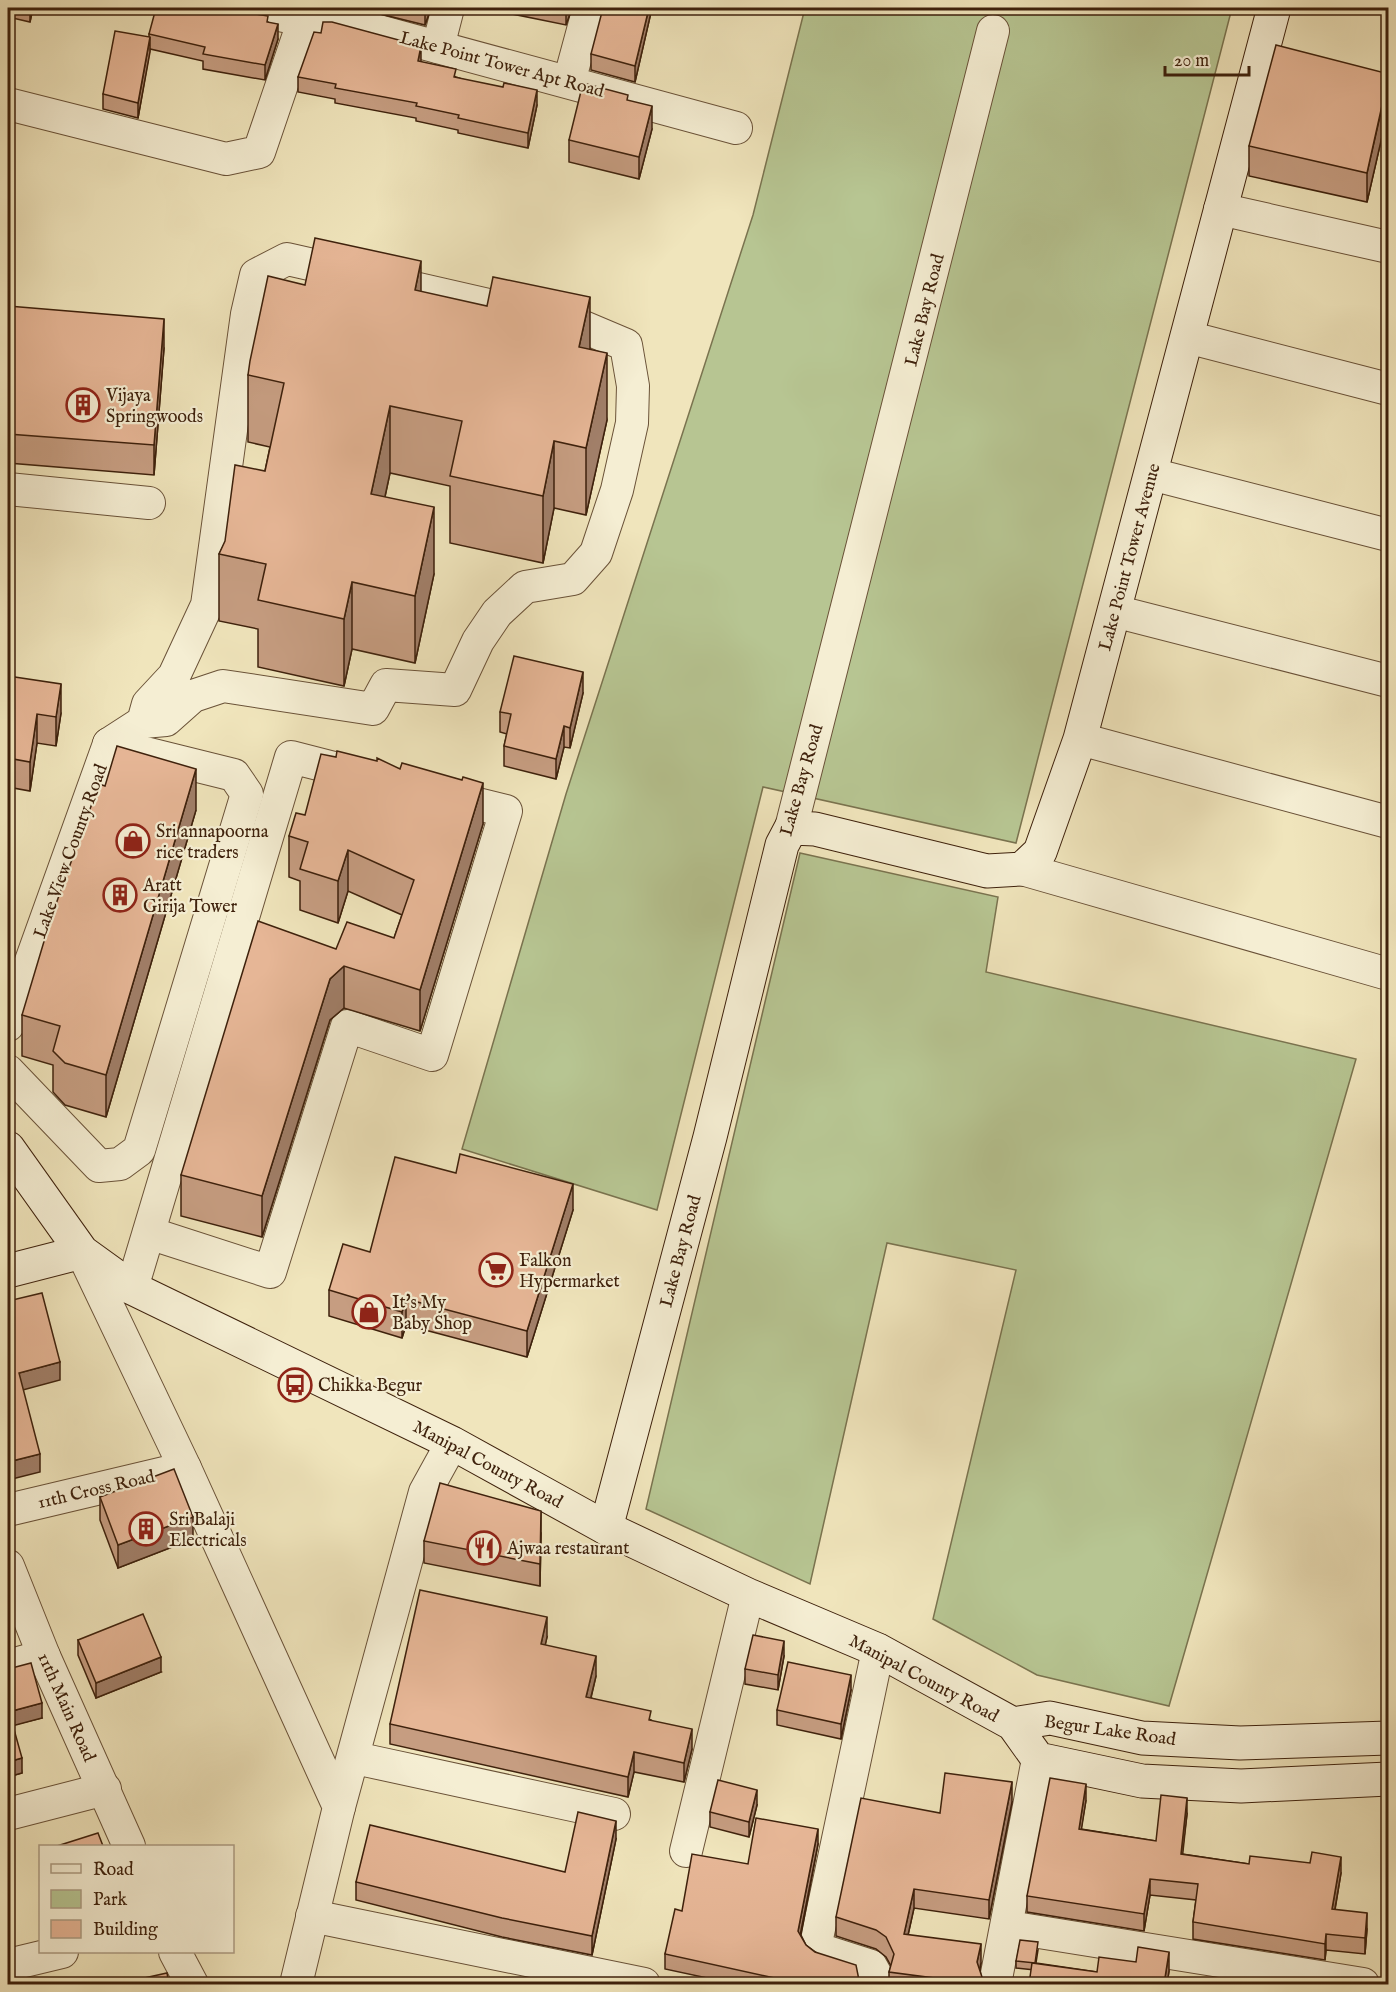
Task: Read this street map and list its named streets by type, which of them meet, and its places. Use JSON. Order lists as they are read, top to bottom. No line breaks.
{"streets":{"main road":["Lake Bay Road","Lake Point Tower Avenue","Manipal County Road","Begur Lake Road"],"street":["Lake Point Tower Apt Road","Lake View County Road","11th Cross Road","11th Main Road"]},"crossings":[["Lake Bay Road","Manipal County Road"],["Manipal County Road","Begur Lake Road"]],"places":{"building":["Vijaya Springwoods","Aratt Girija Tower","Sri Balaji Electricals"],"shop":["Sri annapoorna rice traders","It's My Baby Shop"],"supermarket":["Falkon Hypermarket"],"bus stop":["Chikka Begur"],"restaurant":["Ajwaa restaurant"]},"legend":["Road","Park","Building"],"scale_bar":"20 m"}
